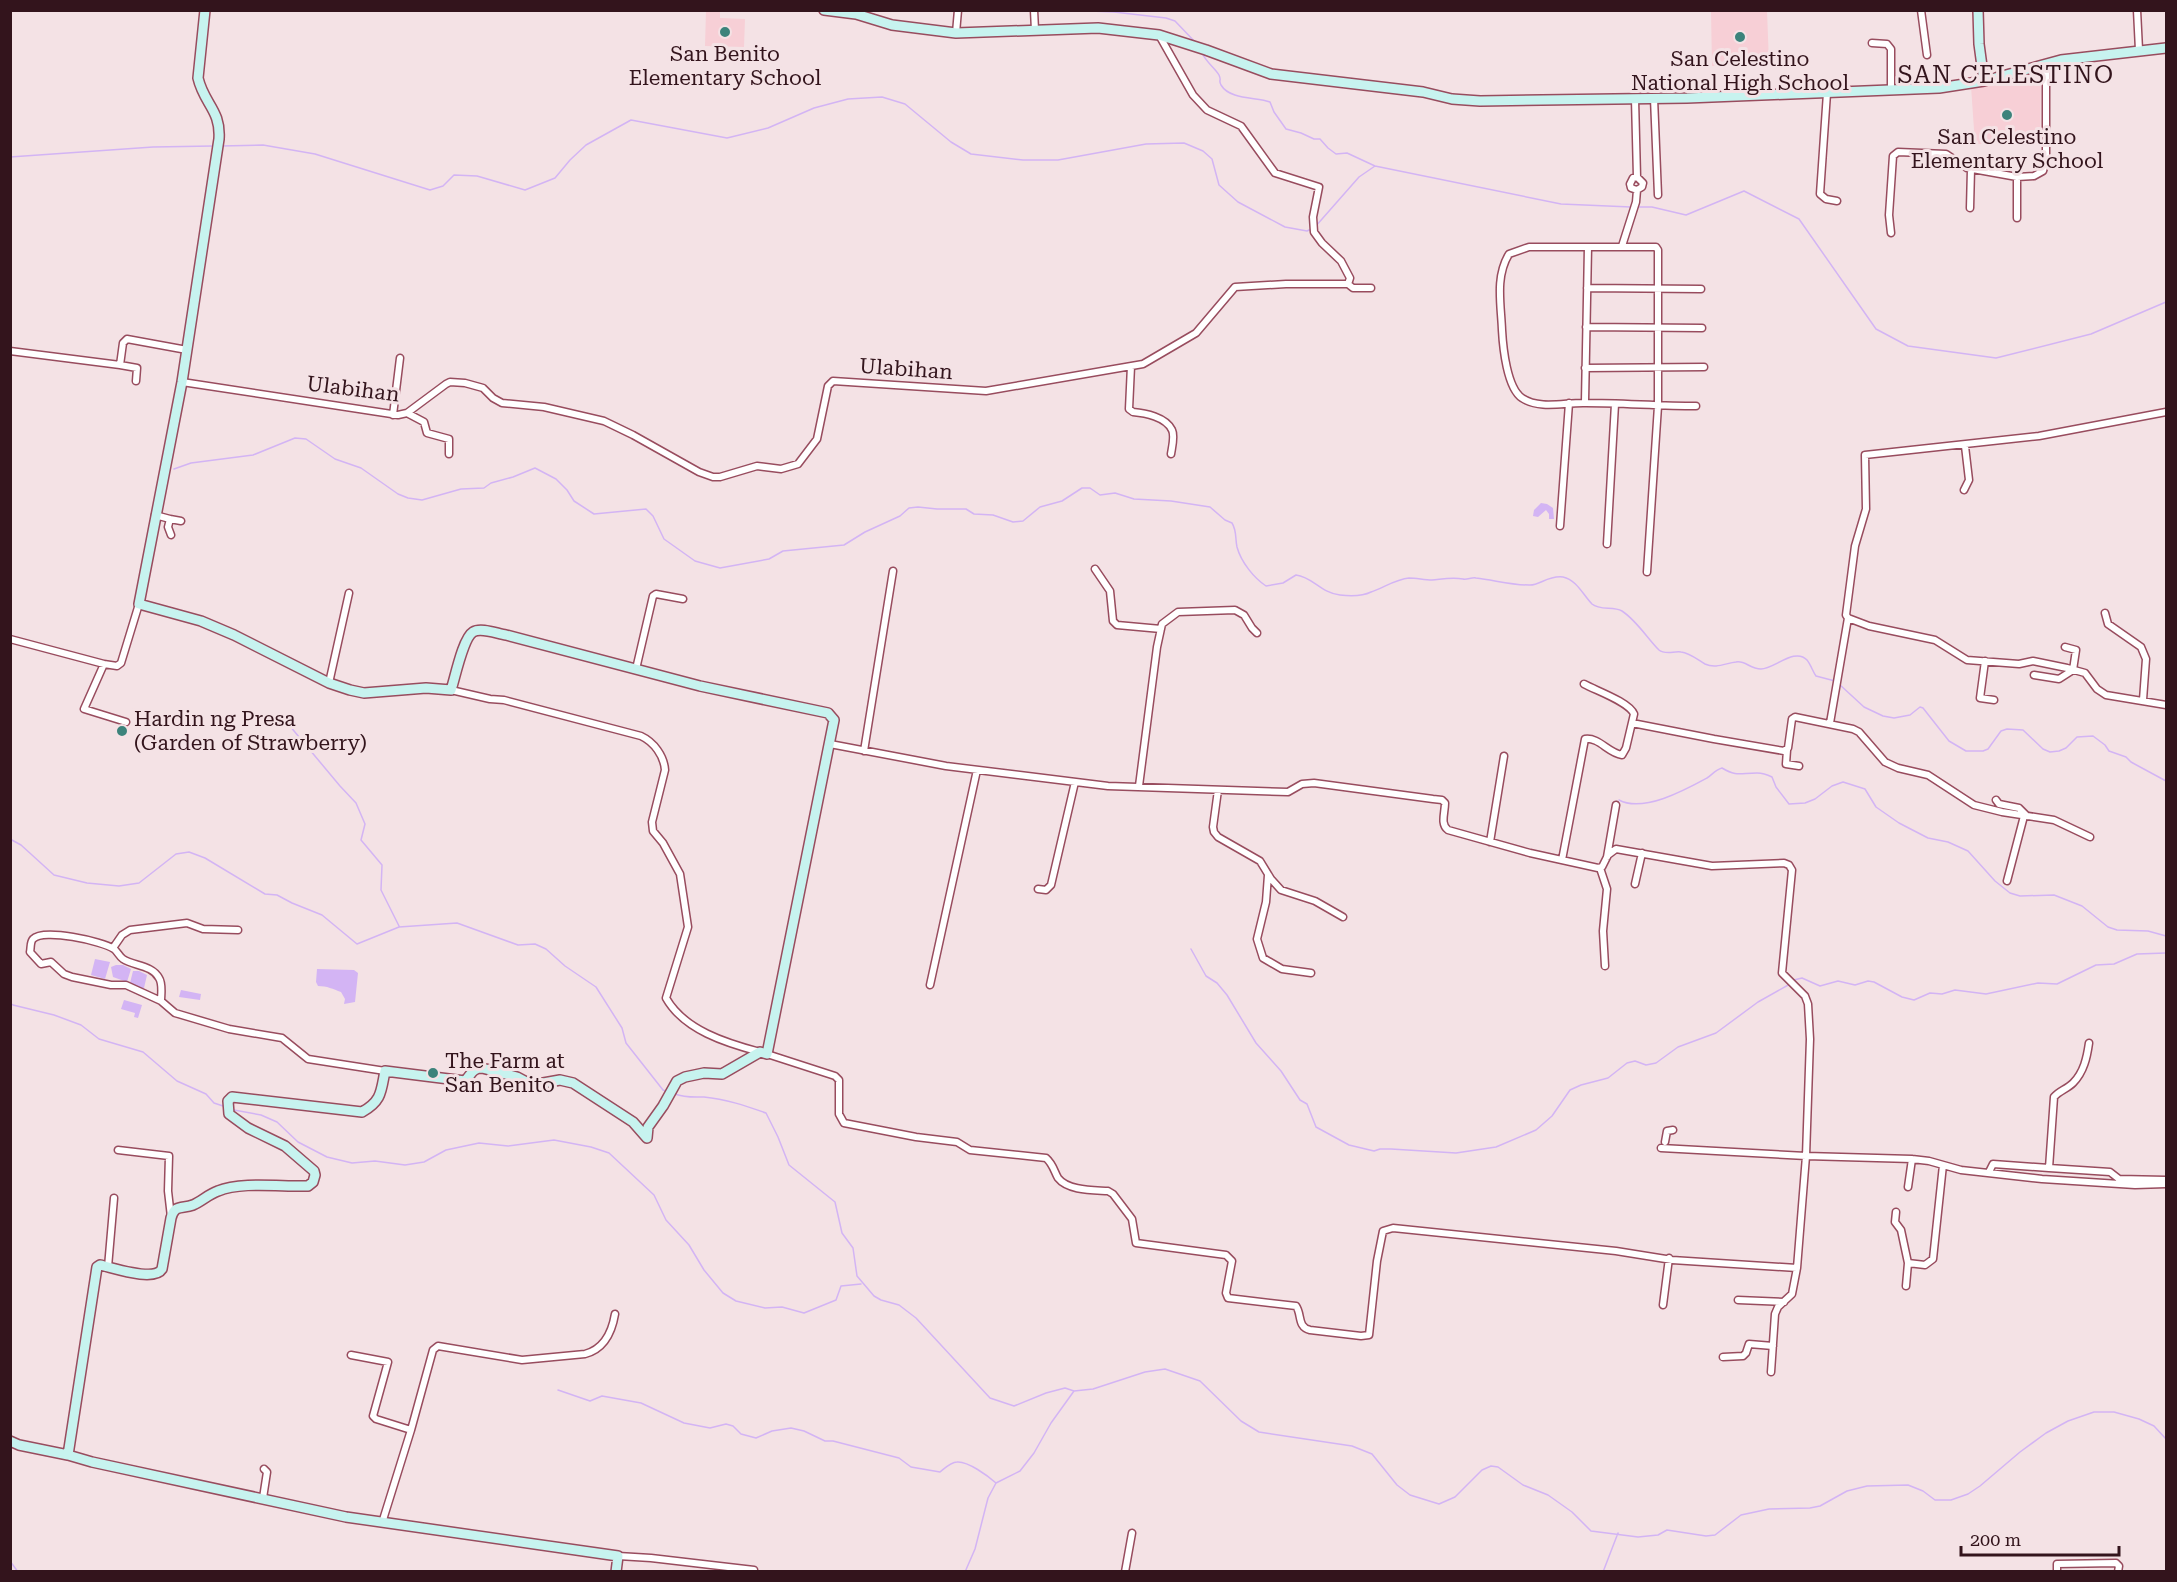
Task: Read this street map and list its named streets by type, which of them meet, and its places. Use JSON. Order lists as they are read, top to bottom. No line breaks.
{"streets":{"street":["Ulabihan"]},"districts":["SAN CELESTINO"],"places":["San Benito Elementary School","San Celestino National High School","San Celestino Elementary School","Hardin ng Presa (Garden of Strawberry)","The Farm at San Benito"],"scale_bar":"200 m"}
